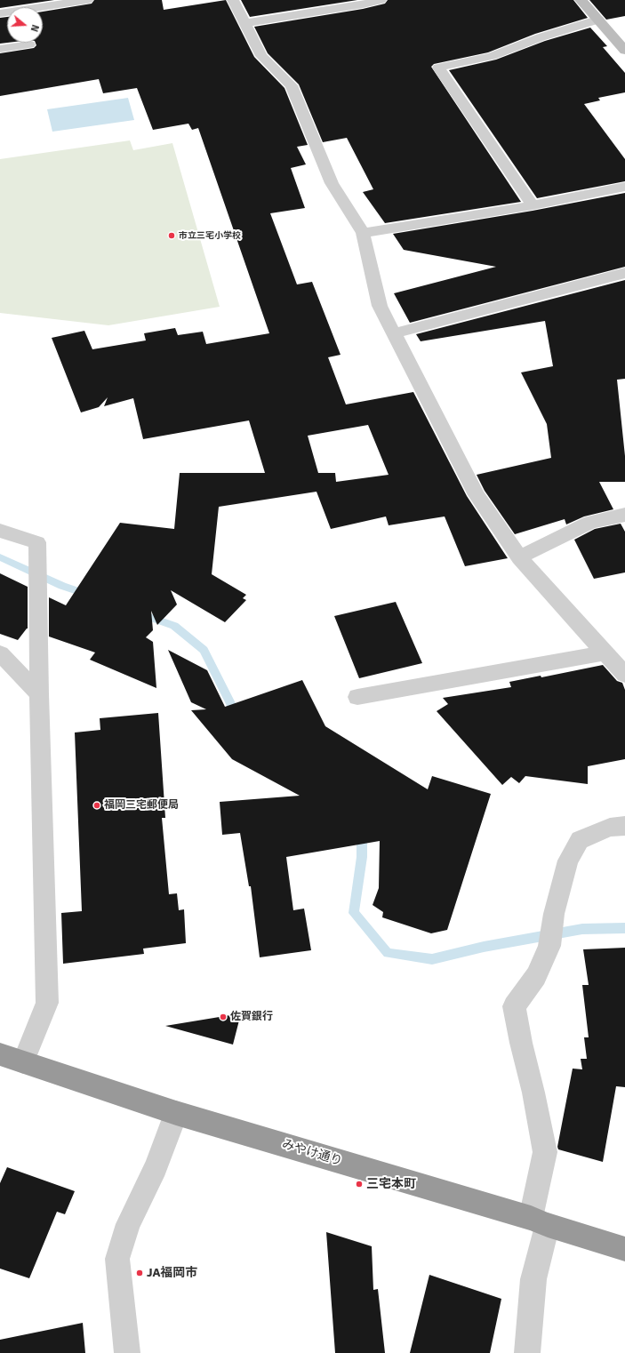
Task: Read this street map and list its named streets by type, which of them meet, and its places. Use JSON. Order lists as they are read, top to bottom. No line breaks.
{"streets":{"highway":["みやけ通り"]},"places":["市立三宅小学校","福岡三宅郵便局","佐賀銀行","三宅本町","JA福岡市"],"north":"right"}
